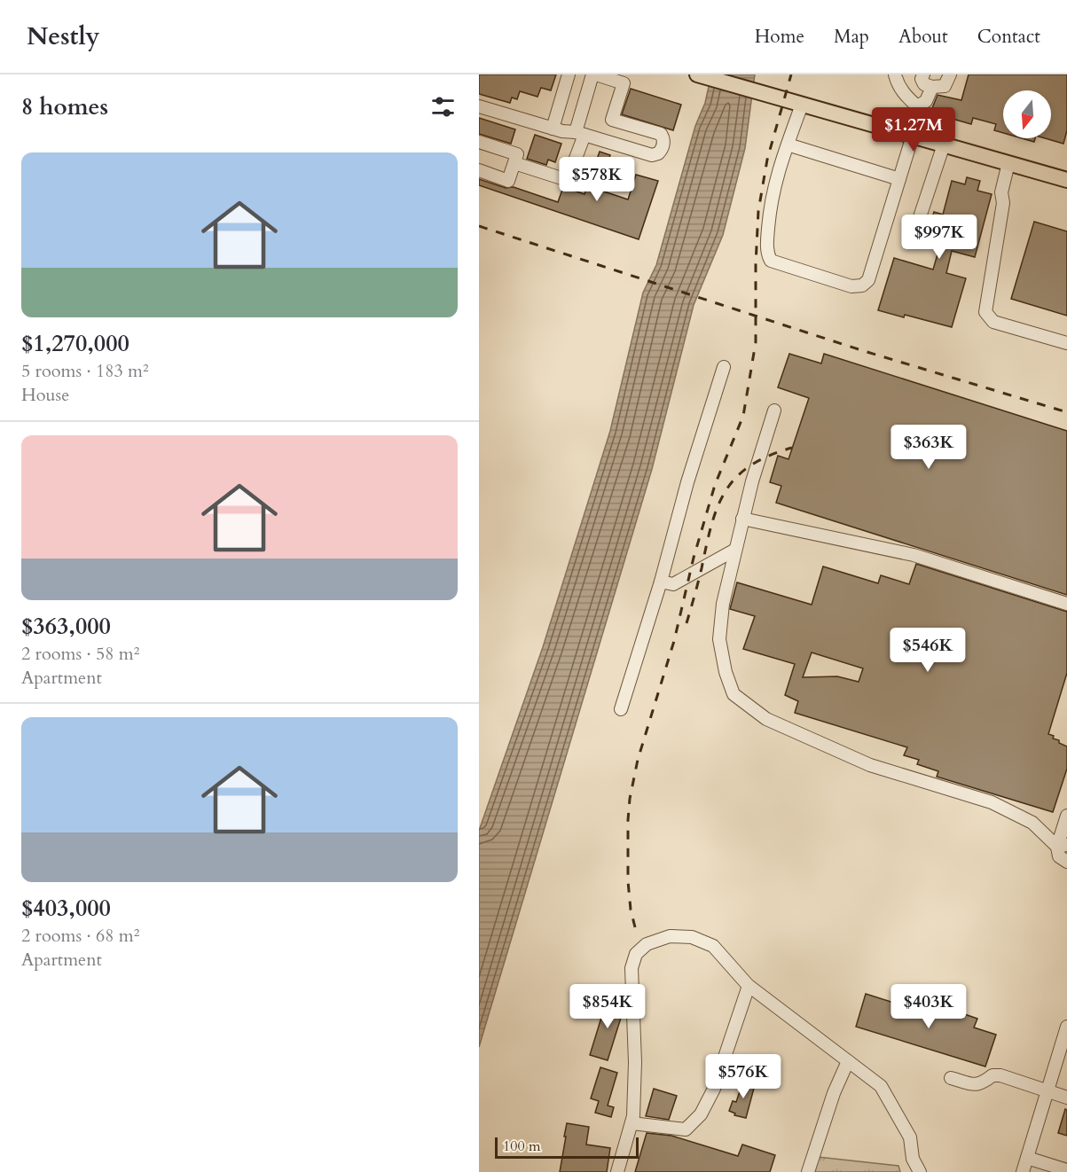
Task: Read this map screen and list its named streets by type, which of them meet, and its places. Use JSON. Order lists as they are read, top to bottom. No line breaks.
{"scale_bar":"100 m","north":"bottom","page":{"header":"Nestly","nav":["Home","Map","About","Contact"],"heading":"8 homes","price":["$1.27M","$578K","$997K","$363K","$546K","$854K","$403K","$576K"],"list":[{"name":"$1,270,000","note":"5 rooms · 183 m² · House"},{"name":"$363,000","note":"2 rooms · 58 m² · Apartment"},{"name":"$403,000","note":"2 rooms · 68 m² · Apartment"}],"scale":"100 m"}}
